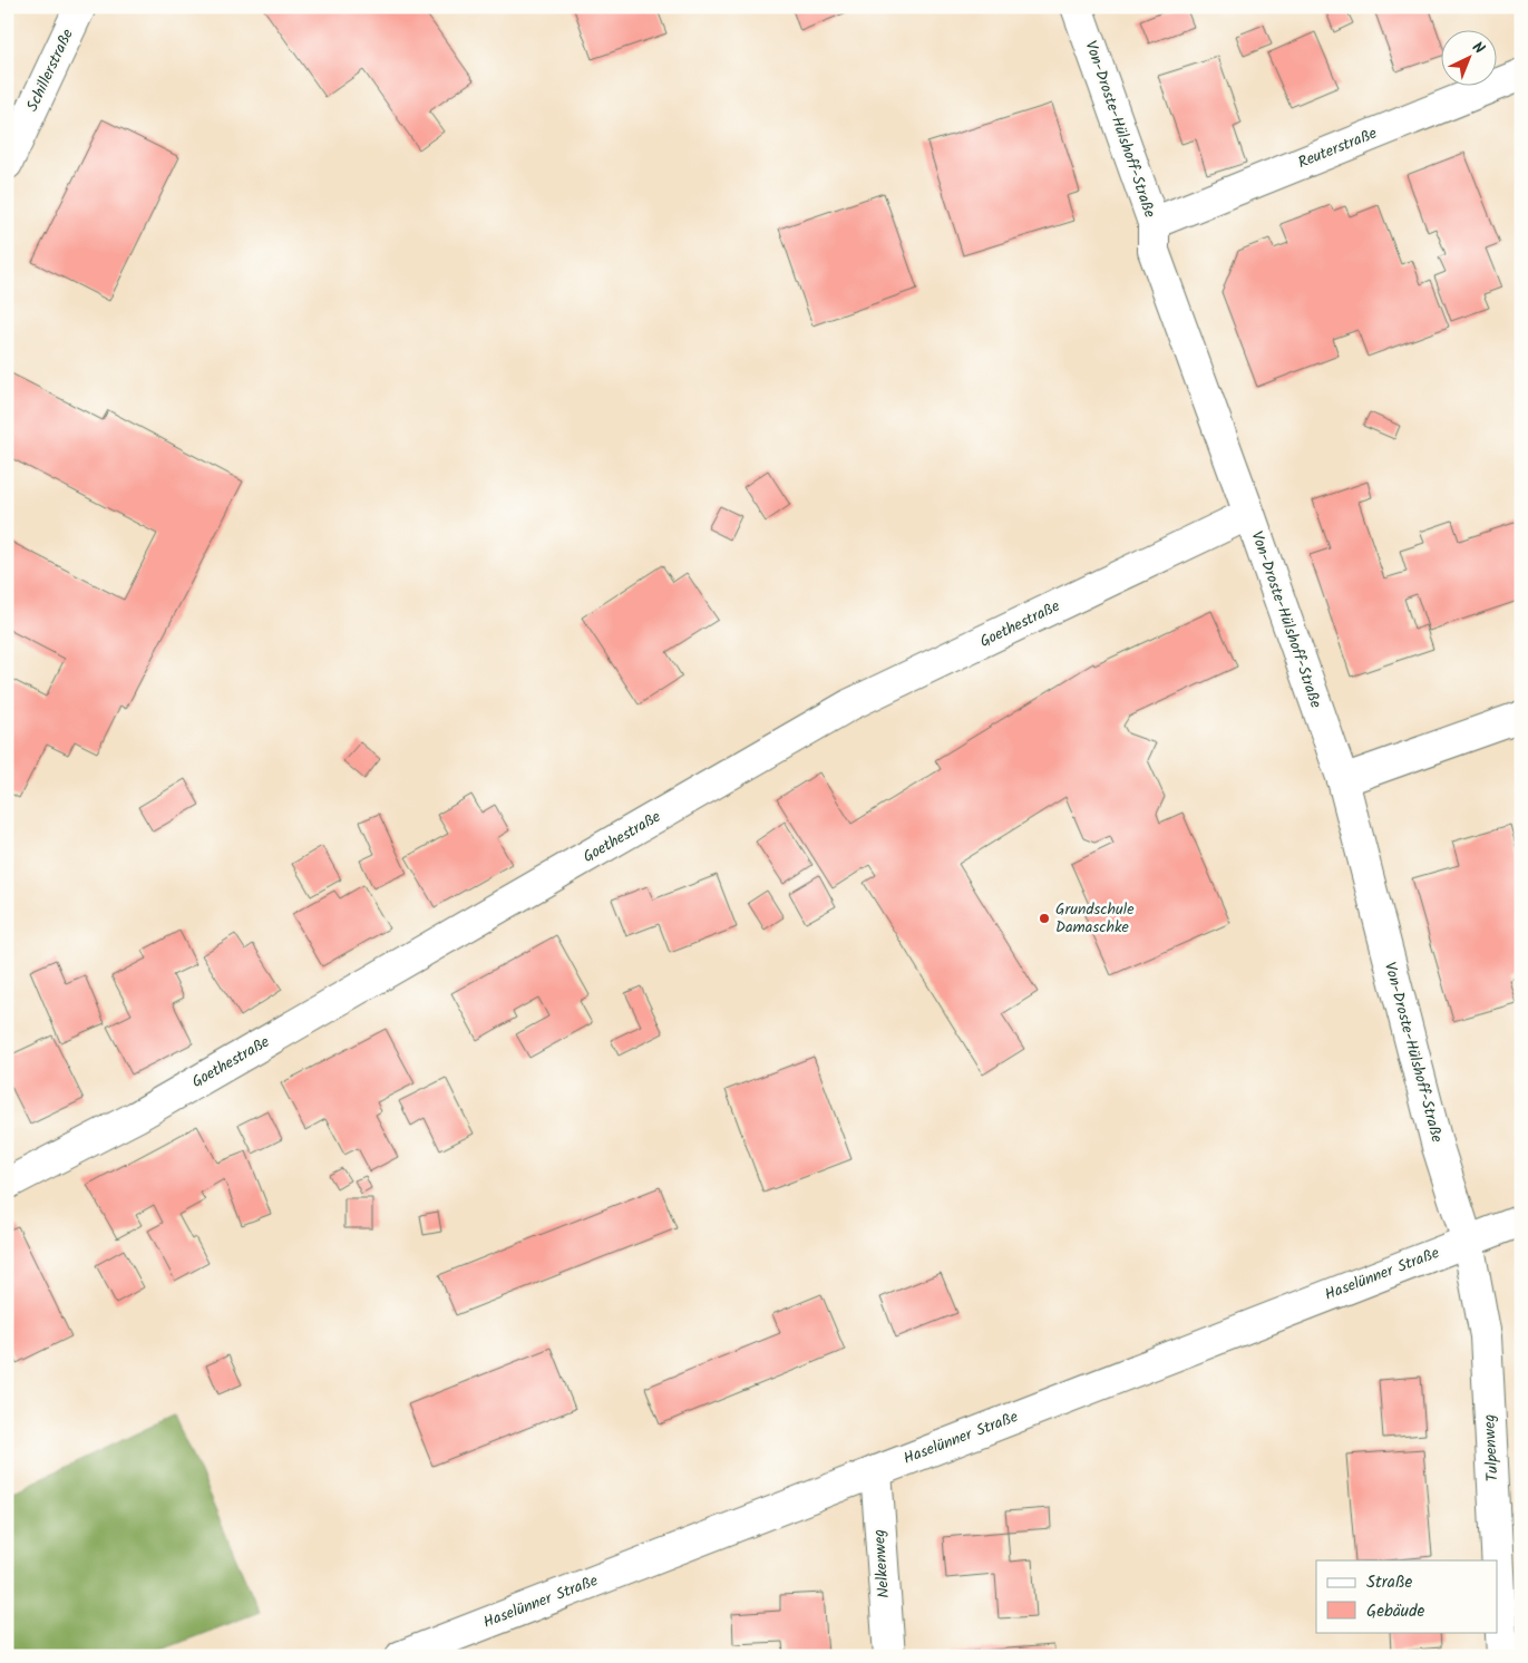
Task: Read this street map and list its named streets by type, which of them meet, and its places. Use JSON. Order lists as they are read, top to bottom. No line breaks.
{"streets":{"street":["Schillerstraße","Von-Droste-Hülshoff-Straße","Reuterstraße","Goethestraße","Haselünner Straße","Tulpenweg","Nelkenweg"]},"crossings":[["Von-Droste-Hülshoff-Straße","Reuterstraße"],["Von-Droste-Hülshoff-Straße","Goethestraße"],["Von-Droste-Hülshoff-Straße","Haselünner Straße"],["Von-Droste-Hülshoff-Straße","Tulpenweg"],["Haselünner Straße","Tulpenweg"],["Haselünner Straße","Nelkenweg"]],"places":["Grundschule Damaschke"],"legend":["Straße","Gebäude"],"north":"top right"}
